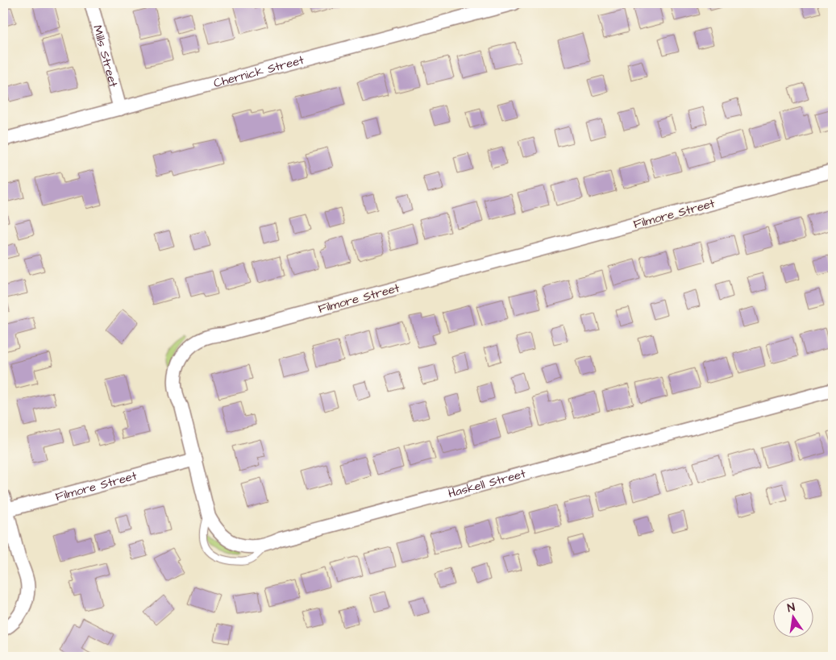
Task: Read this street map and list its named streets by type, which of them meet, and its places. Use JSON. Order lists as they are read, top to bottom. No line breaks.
{"streets":{"street":["Mills Street","Chernick Street","Filmore Street","Haskell Street"]},"crossings":[["Mills Street","Chernick Street"],["Filmore Street","Haskell Street"]],"north":"top"}
